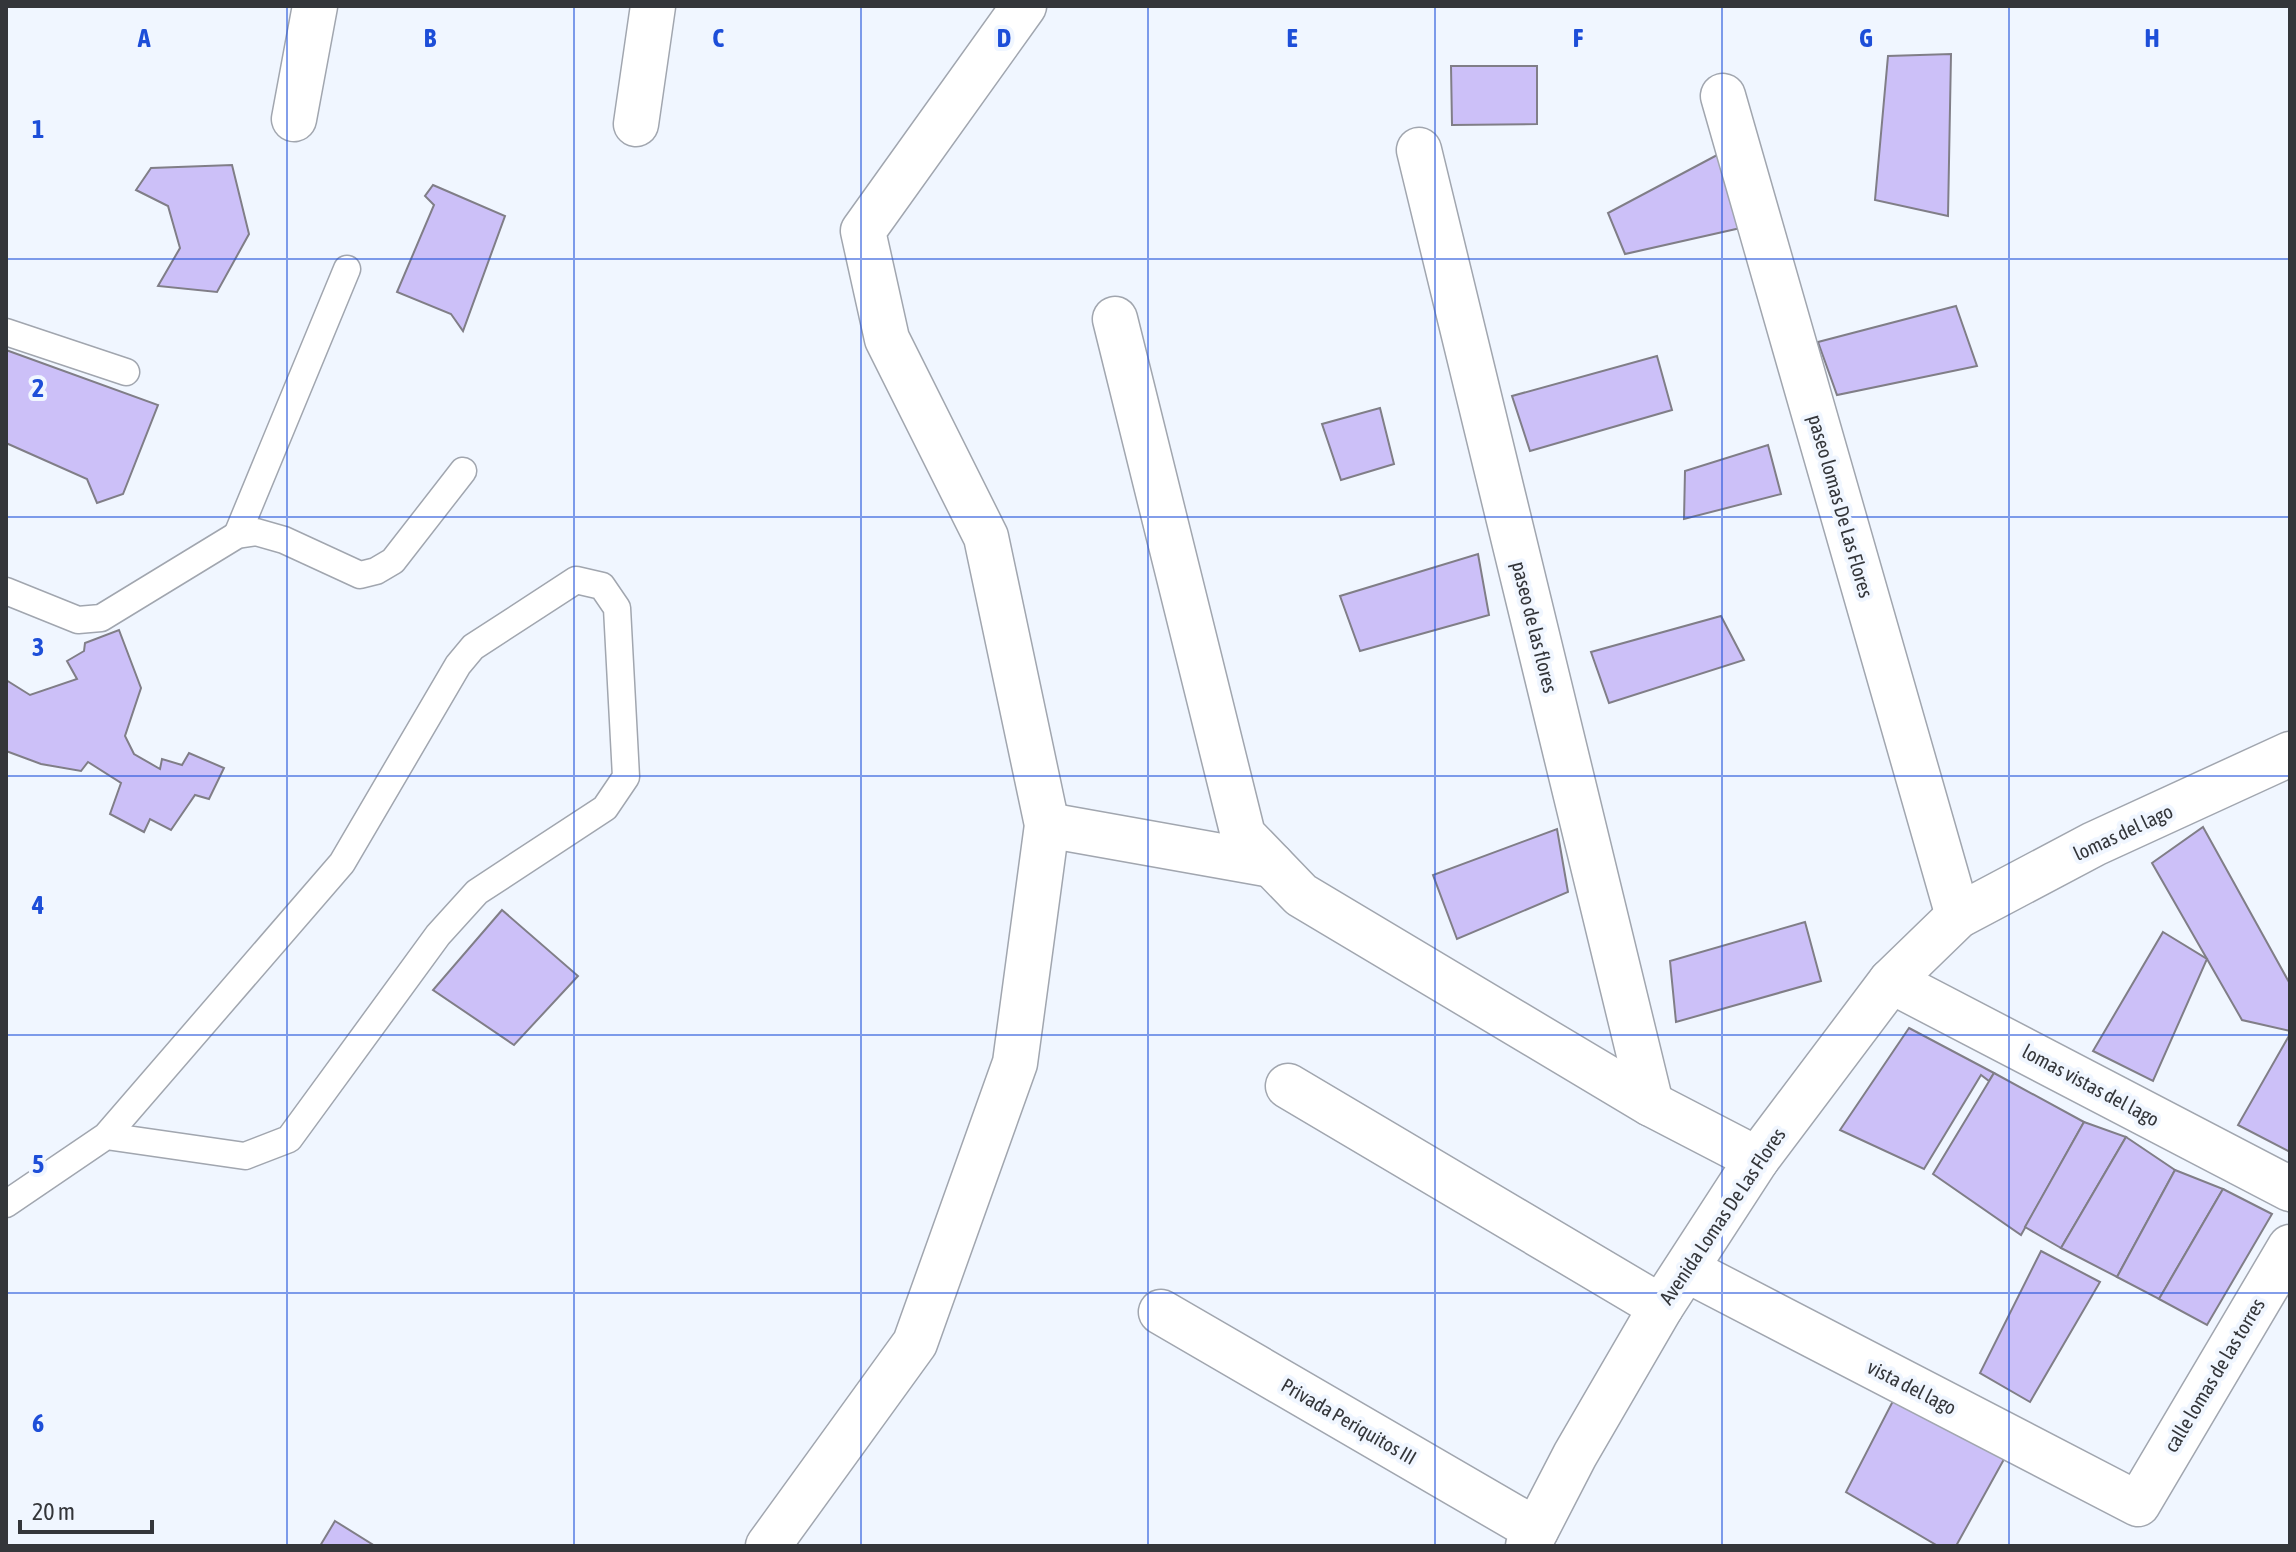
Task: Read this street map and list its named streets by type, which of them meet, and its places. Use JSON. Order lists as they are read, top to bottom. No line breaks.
{"streets":{"street":["paseo lomas De Las Flores","paseo de las flores","lomas del lago","lomas vistas del lago","Avenida Lomas De Las Flores","calle lomas de las torres","vista del lago","Privada Periquitos III"]},"crossings":[["paseo lomas De Las Flores","lomas del lago"],["paseo lomas De Las Flores","Avenida Lomas De Las Flores"],["lomas del lago","Avenida Lomas De Las Flores"],["lomas vistas del lago","Avenida Lomas De Las Flores"],["Avenida Lomas De Las Flores","vista del lago"],["Avenida Lomas De Las Flores","Privada Periquitos III"],["calle lomas de las torres","vista del lago"]],"scale_bar":"20 m","grid":{"columns":["A","B","C","D","E","F","G","H"],"rows":["1","2","3","4","5","6"]}}
